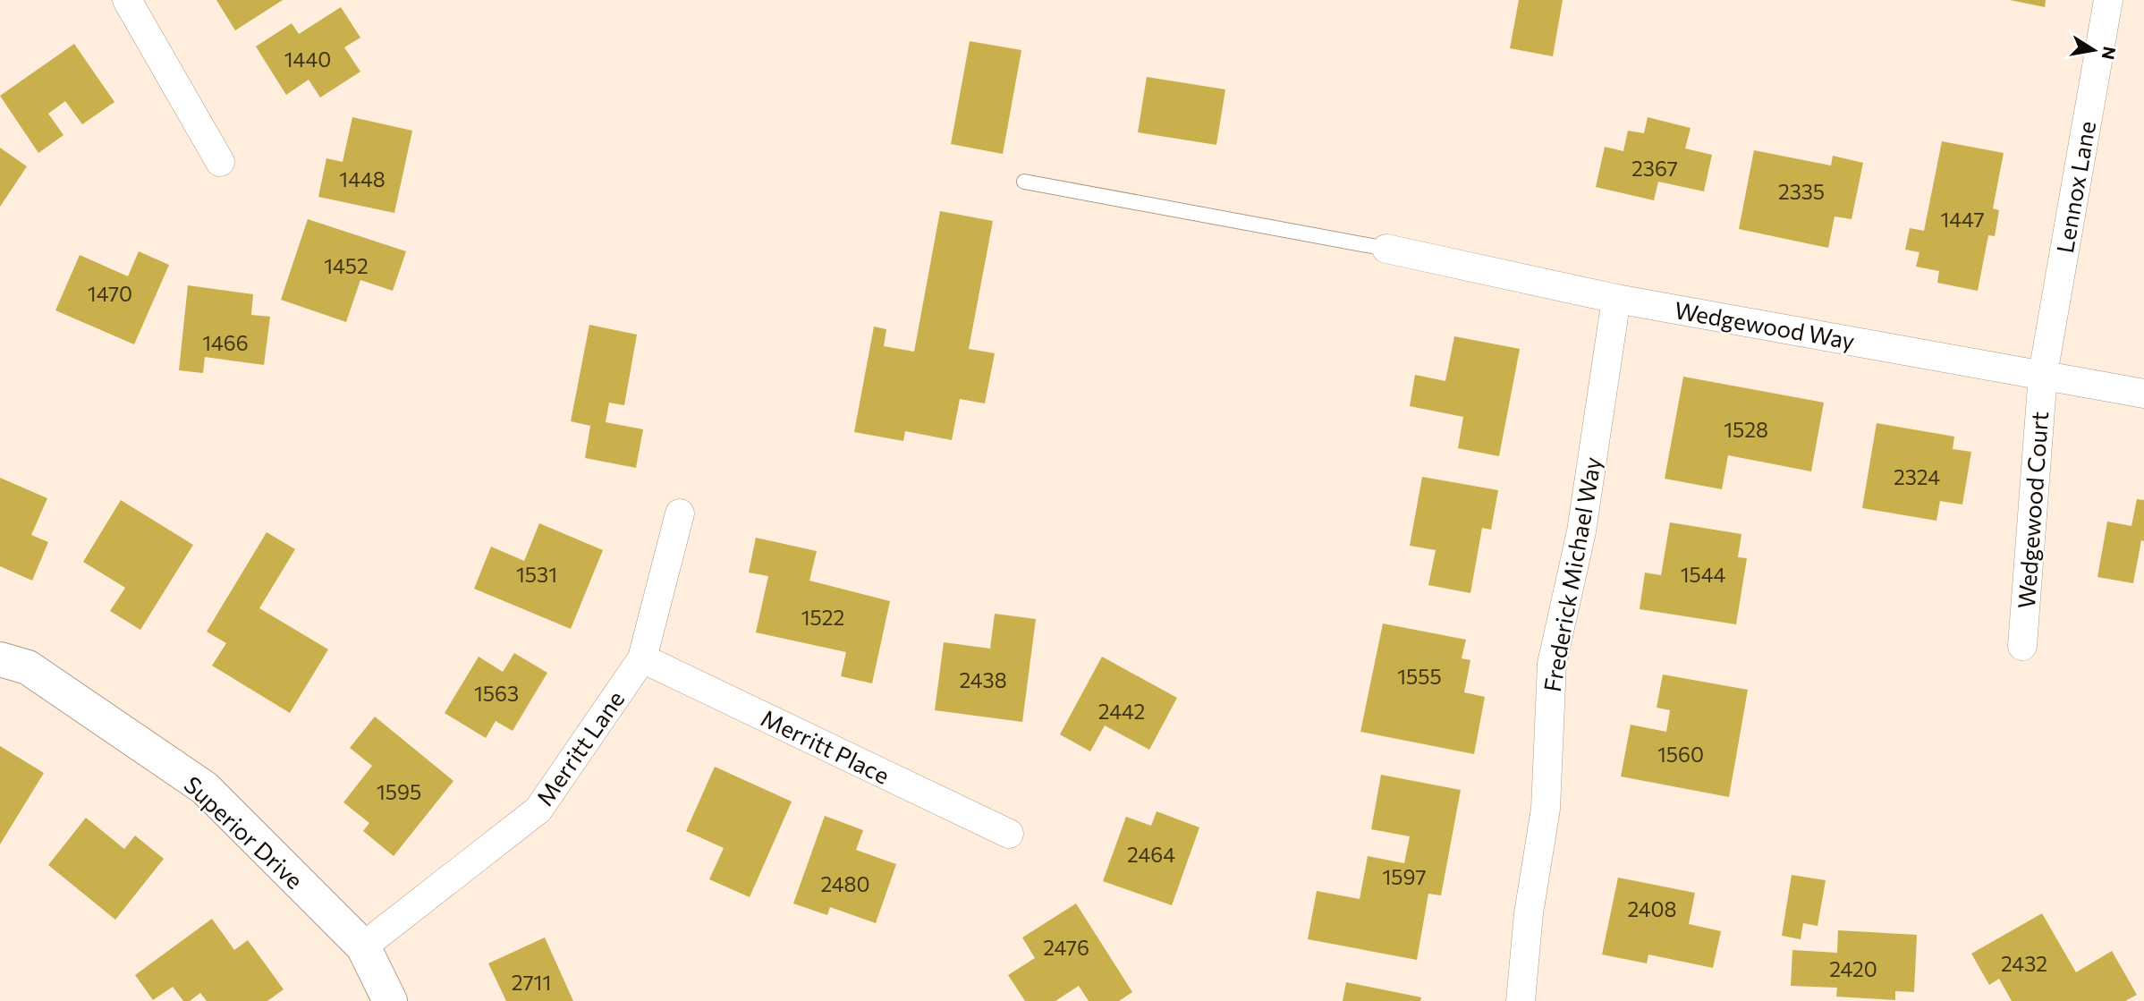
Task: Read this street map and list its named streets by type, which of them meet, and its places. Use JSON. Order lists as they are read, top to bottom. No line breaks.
{"streets":{"street":["Lennox Lane","Wedgewood Way","Wedgewood Court","Frederick Michael Way","Merritt Place","Merritt Lane","Superior Drive"]},"crossings":[["Lennox Lane","Wedgewood Way"],["Lennox Lane","Wedgewood Court"],["Wedgewood Way","Wedgewood Court"],["Wedgewood Way","Frederick Michael Way"],["Merritt Place","Merritt Lane"],["Merritt Lane","Superior Drive"]],"house_numbers":["1440","2367","1448","2335","1447","1452","1470","1466","1528","2324","1531","1544","1522","1555","2438","1563","2442","1560","1595","2464","1597","2480","2408","2476","2432","2420","2711"],"north":"right"}
